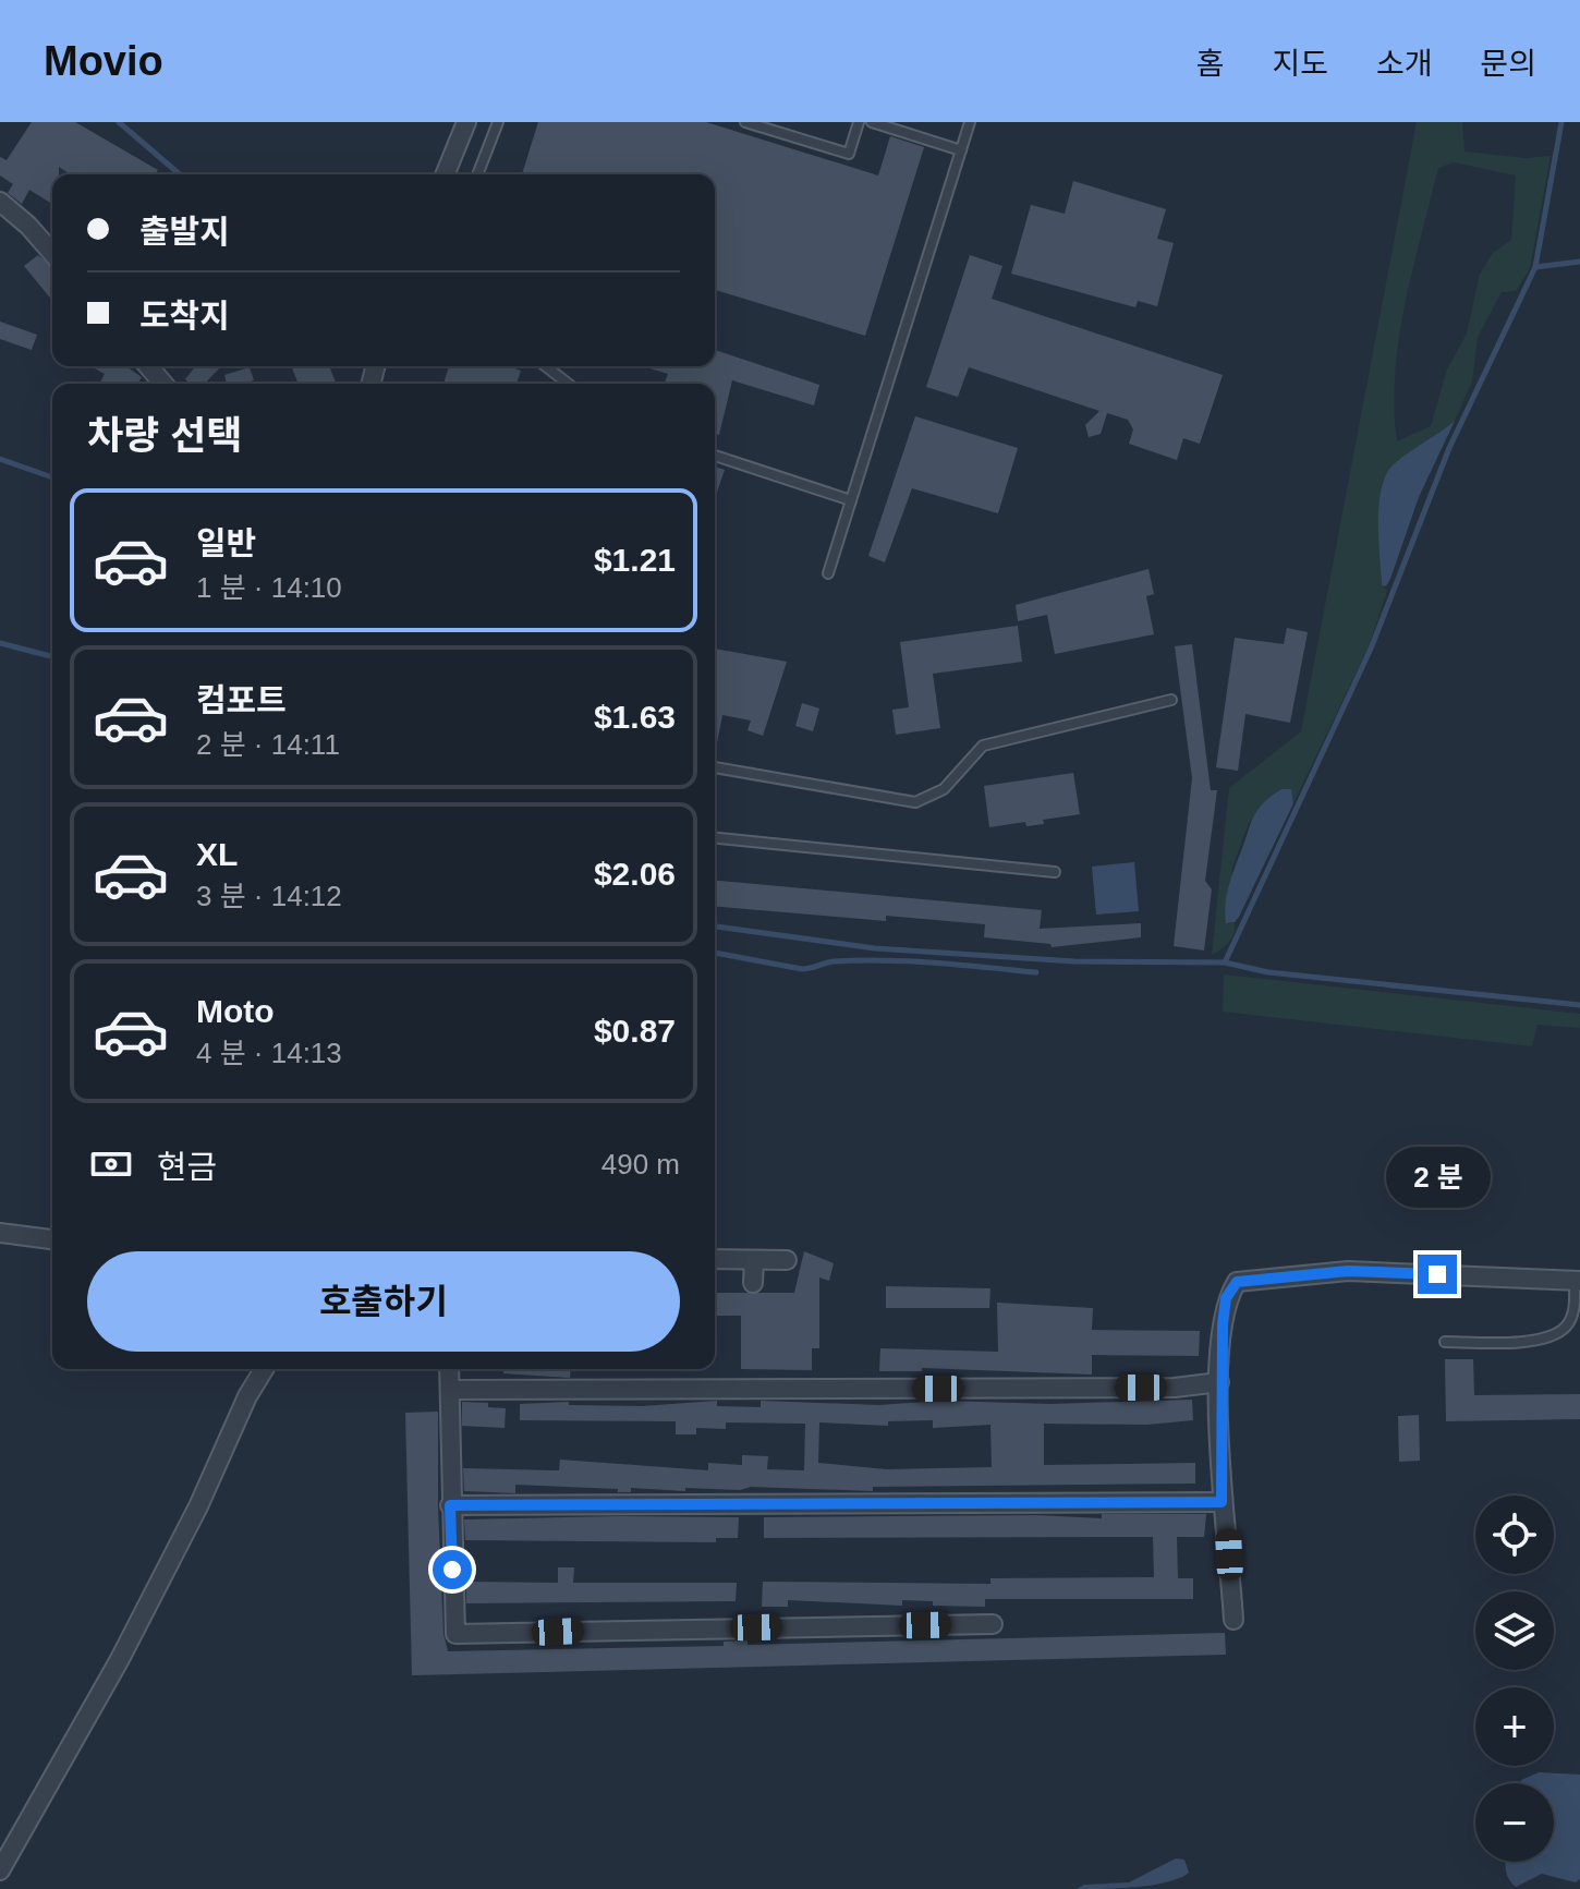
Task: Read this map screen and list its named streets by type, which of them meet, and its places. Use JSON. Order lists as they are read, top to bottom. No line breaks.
{"page":{"header":"Movio","nav":["홈","지도","소개","문의"],"banner":["출발지","도착지"],"heading":"차량 선택","list":[{"name":"일반","note":"1 분 · 14:10","value":"$1.21"},{"name":"컴포트","note":"2 분 · 14:11","value":"$1.63"},{"name":"XL","note":"3 분 · 14:12","value":"$2.06"},{"name":"Moto","note":"4 분 · 14:13","value":"$0.87"}],"pay":["현금","490 m"],"bubble":"2 분","buttons":"호출하기","map_buttons":["+","−"]}}
